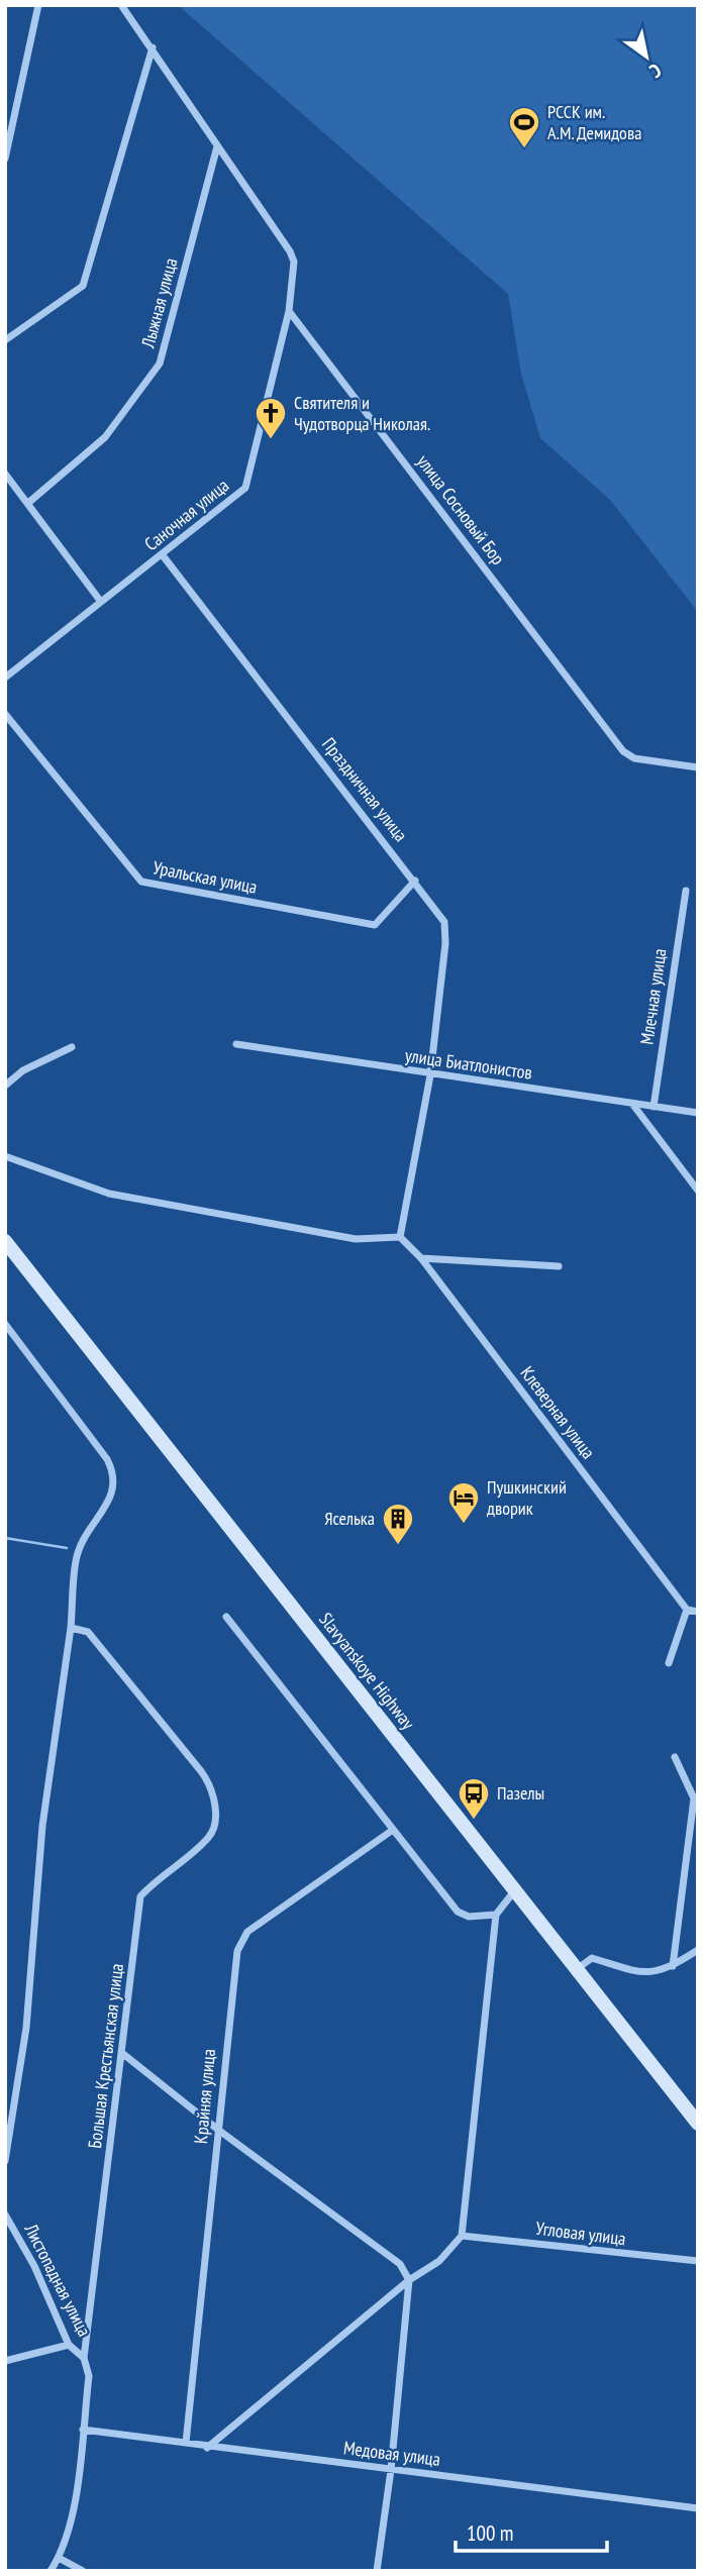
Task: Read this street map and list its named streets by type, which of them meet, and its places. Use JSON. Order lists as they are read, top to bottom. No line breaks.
{"streets":{"main road":["Slavyanskoye Highway"],"street":["Лыжная улица","улица Сосновый Бор","Саночная улица","Праздничная улица","Уральская улица","Млечная улица","улица Биатлонистов","Клеверная улица","Большая Крестьянская улица","Крайняя улица","Угловая улица","Листопадная улица","Медовая улица"]},"crossings":[["улица Сосновый Бор","Саночная улица"],["Саночная улица","Праздничная улица"],["Праздничная улица","Уральская улица"],["Праздничная улица","улица Биатлонистов"],["Праздничная улица","Клеверная улица"],["Млечная улица","улица Биатлонистов"],["Большая Крестьянская улица","Листопадная улица"],["Большая Крестьянская улица","Медовая улица"],["Крайняя улица","Медовая улица"]],"places":{"sports":["РССК им. А.М. Демидова"],"church":["Святителя и Чудотворца Николая."],"hotel":["Пушкинский дворик"],"building":["Яселька"],"bus stop":["Пазелы"]},"scale_bar":"100 m","north":"bottom right"}
